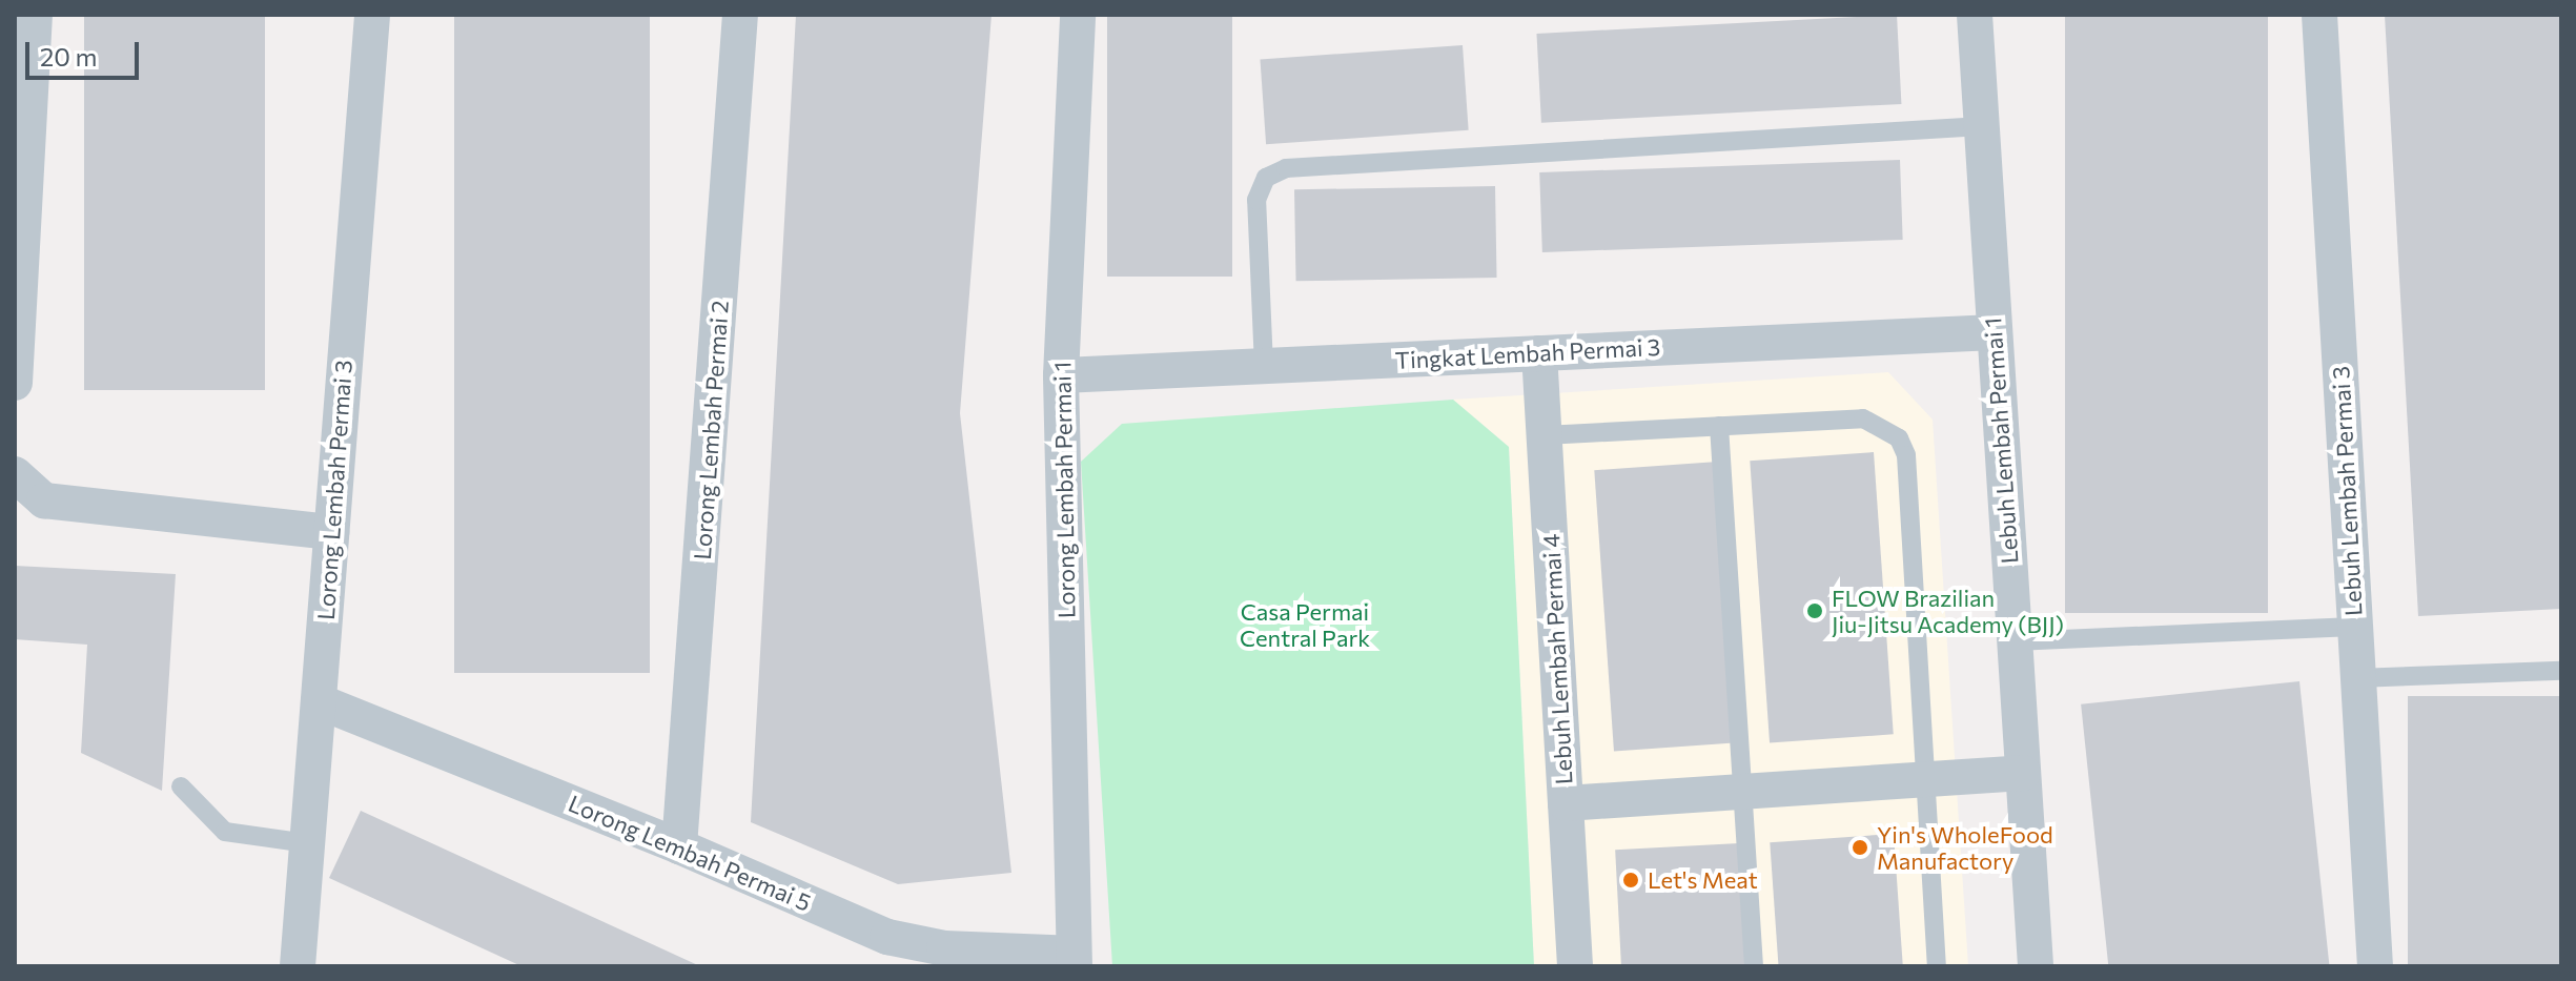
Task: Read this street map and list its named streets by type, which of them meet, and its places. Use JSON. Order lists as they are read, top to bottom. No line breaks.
{"streets":{"street":["Tingkat Lembah Permai 3","Lorong Lembah Permai 2","Lebuh Lembah Permai 1","Lorong Lembah Permai 3","Lorong Lembah Permai 1","Lebuh Lembah Permai 3","Lebuh Lembah Permai 4","Lorong Lembah Permai 5"]},"crossings":[["Tingkat Lembah Permai 3","Lebuh Lembah Permai 1"],["Tingkat Lembah Permai 3","Lorong Lembah Permai 1"],["Tingkat Lembah Permai 3","Lebuh Lembah Permai 4"],["Lorong Lembah Permai 2","Lorong Lembah Permai 5"],["Lorong Lembah Permai 3","Lorong Lembah Permai 5"],["Lorong Lembah Permai 1","Lorong Lembah Permai 5"]],"parks":["Casa Permai Central Park"],"places":["FLOW Brazilian Jiu-Jitsu Academy (BJJ)","Yin's WholeFood Manufactory","Let's Meat"],"scale_bar":"20 m"}
